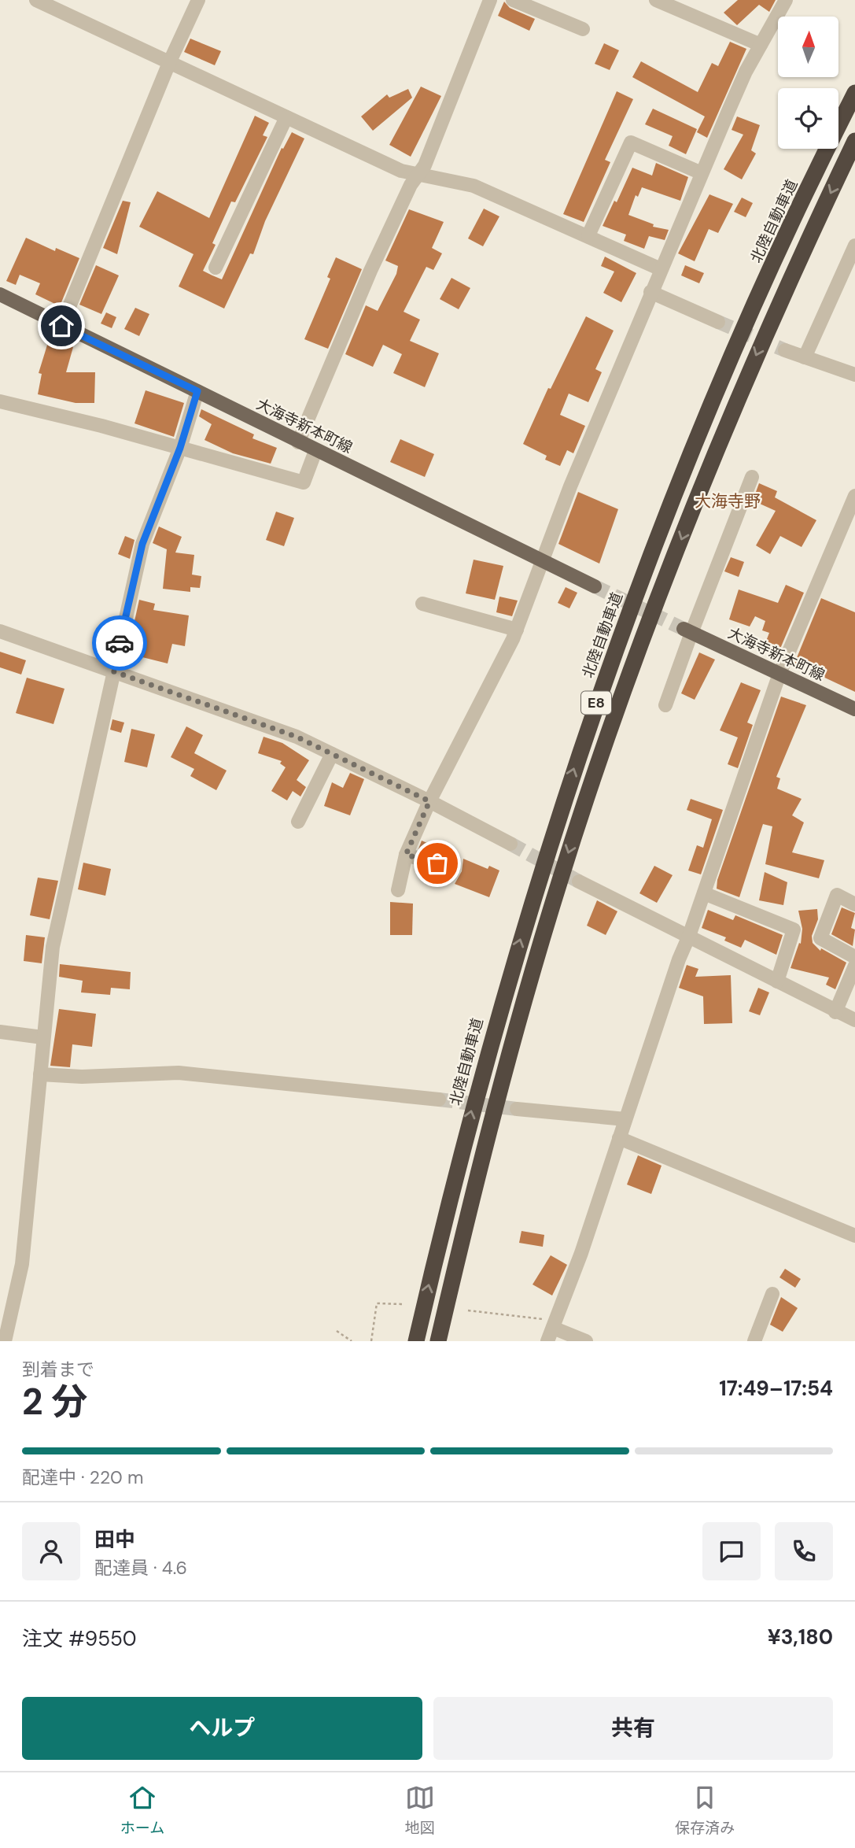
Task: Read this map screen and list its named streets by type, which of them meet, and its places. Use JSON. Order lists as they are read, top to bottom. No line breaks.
{"streets":{"highway":["北陸自動車道","E8"],"main road":["大海寺新本町線"]},"districts":["大海寺野"],"north":"top","page":{"heading":["2 分","到着まで","17:49–17:54"],"panel":["田中","配達員 · 4.6","注文 #9550","¥3,180"],"bar":"配達中 · 220 m","buttons":["ヘルプ","共有"],"tabs":["ホーム","地図","保存済み"]}}
